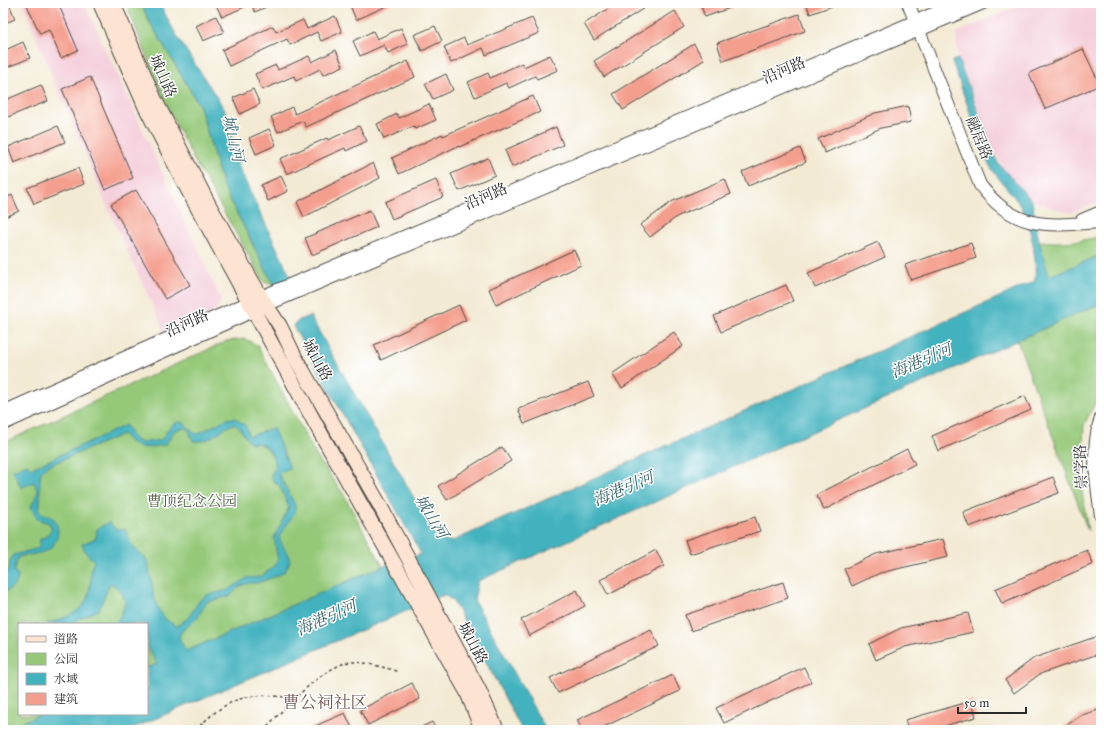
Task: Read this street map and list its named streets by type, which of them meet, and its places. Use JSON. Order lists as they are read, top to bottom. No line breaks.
{"streets":{"main road":["城山路"],"street":["沿河路","融居路","崇学路"]},"crossings":[["沿河路","城山路"],["沿河路","融居路"]],"districts":["曹公祠社区"],"water":["城山河","海港引河"],"parks":["曹顶纪念公园"],"legend":["道路","公园","水域","建筑"],"scale_bar":"50 m"}
